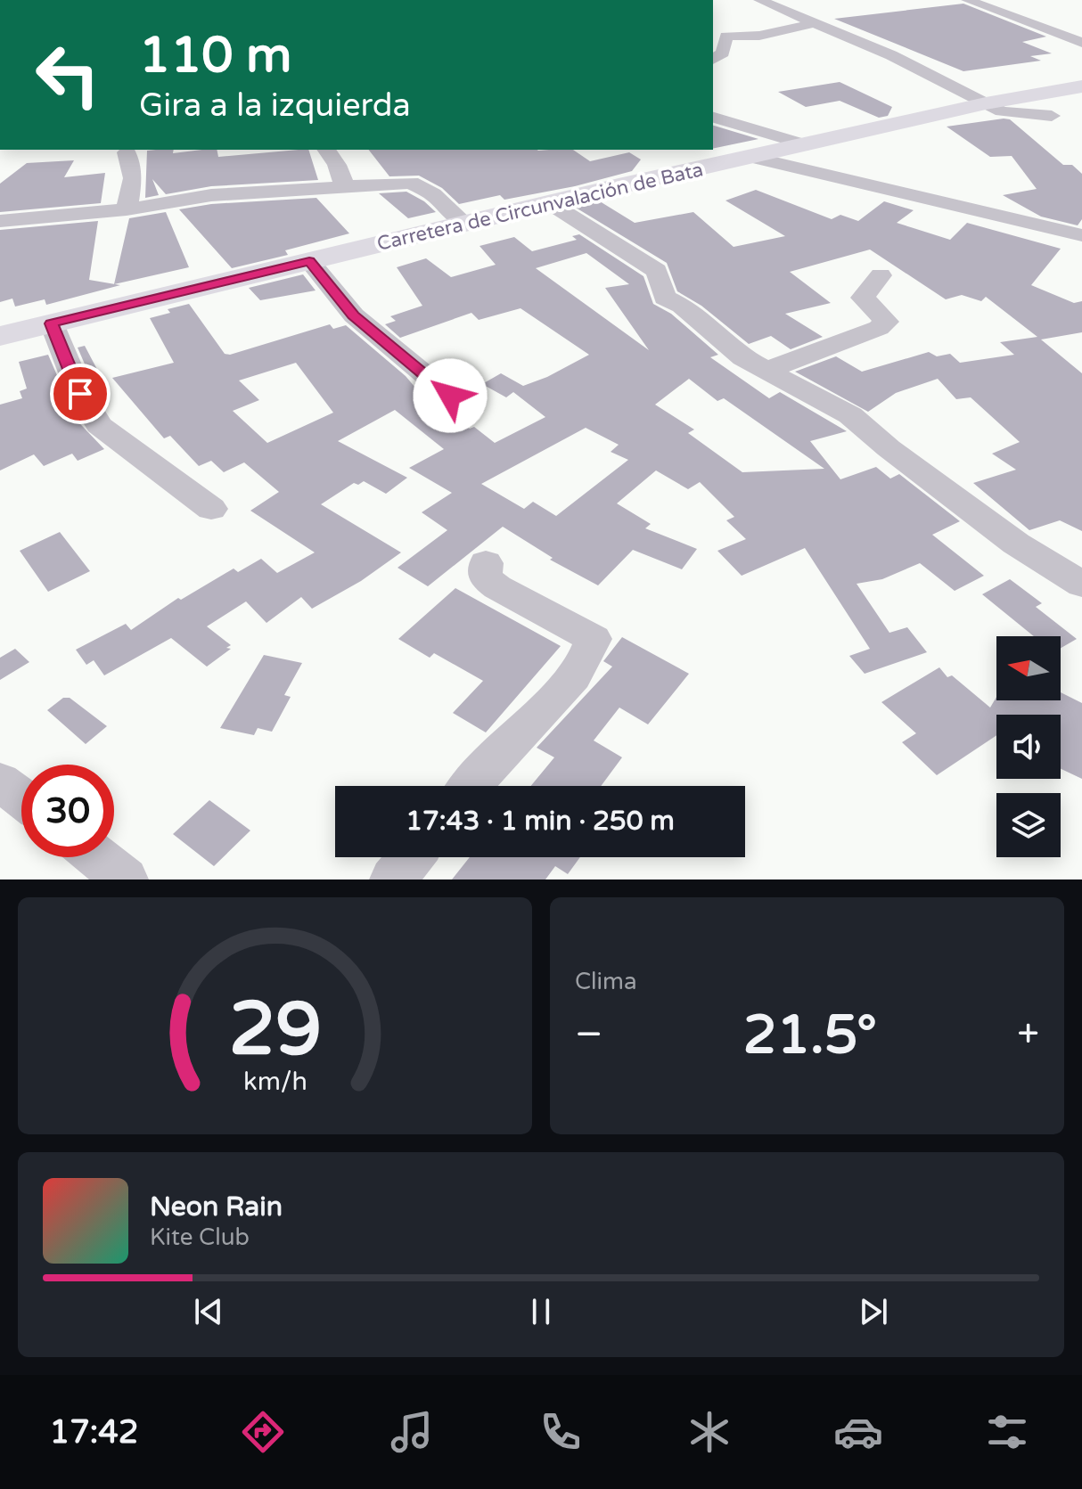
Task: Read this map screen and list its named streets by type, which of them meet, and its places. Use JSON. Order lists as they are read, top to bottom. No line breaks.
{"streets":{"main road":["Carretera de Circunvalación de Bata"]},"north":"left","page":{"turn":["110 m","Gira a la izquierda"],"limit":"30","trip":"17:43 · 1 min · 250 m","tile":"Clima","heat":["−","21.5°","+"],"song":["Neon Rain","Kite Club"],"tabs":"17:42","gauge":["29","km/h"]}}
